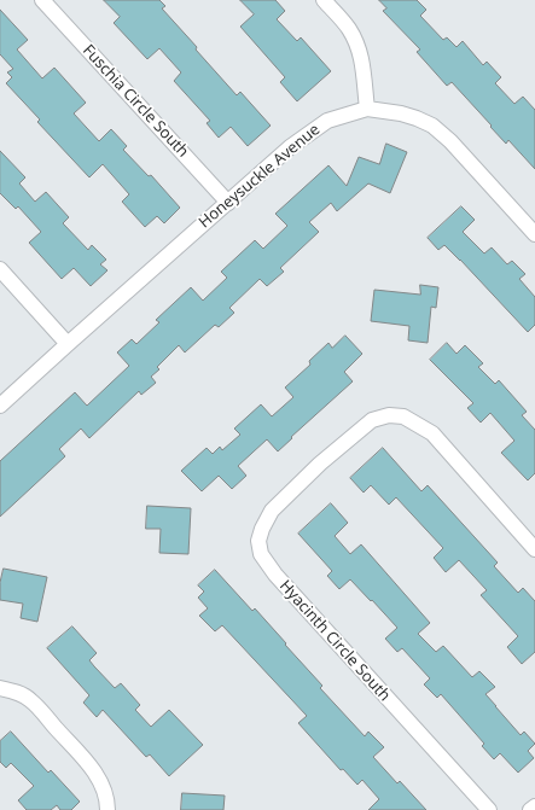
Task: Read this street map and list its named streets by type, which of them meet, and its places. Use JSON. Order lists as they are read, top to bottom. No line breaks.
{"streets":{"street":["Fuschia Circle South","Honeysuckle Avenue","Hyacinth Circle South"]},"crossings":[["Fuschia Circle South","Honeysuckle Avenue"]]}
